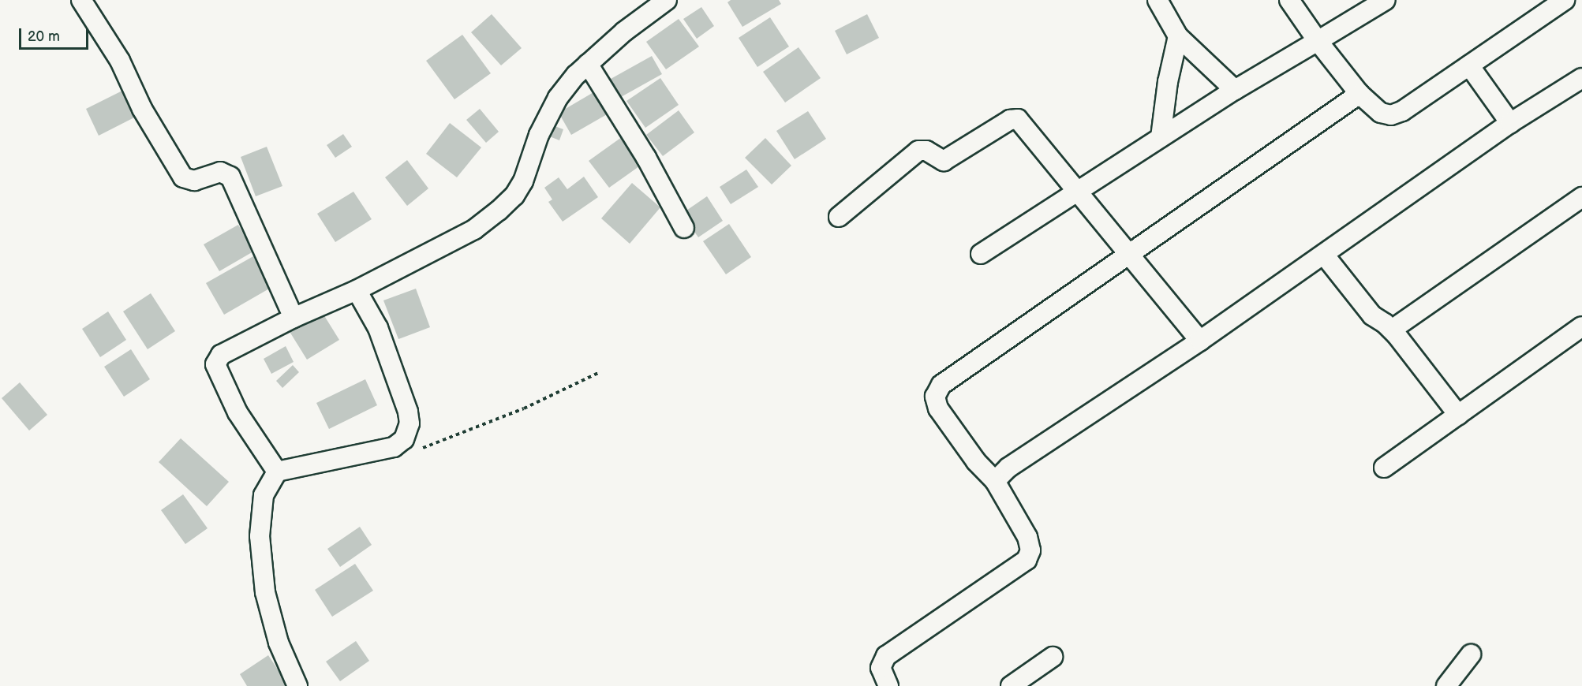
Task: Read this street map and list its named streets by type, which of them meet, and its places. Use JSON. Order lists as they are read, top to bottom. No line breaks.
{"scale_bar":"20 m"}
